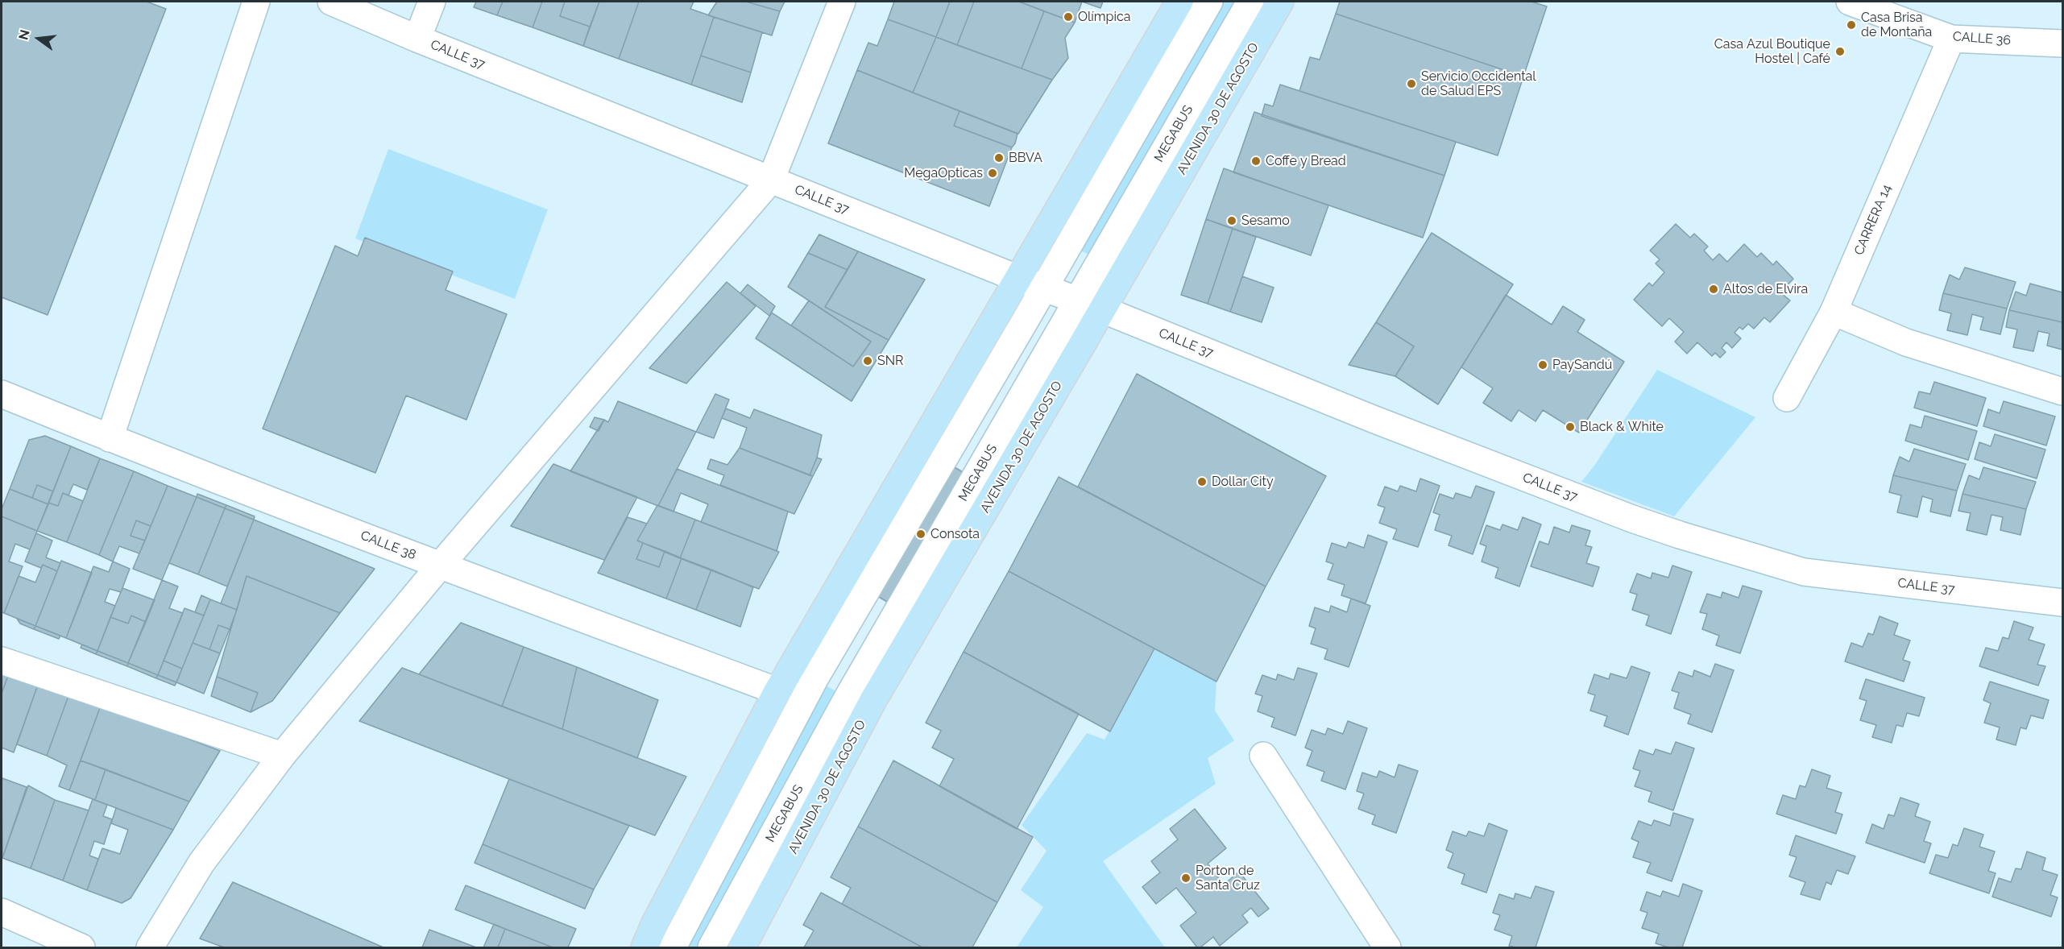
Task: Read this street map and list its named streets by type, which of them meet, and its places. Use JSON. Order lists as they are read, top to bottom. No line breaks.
{"streets":{"main road":["AVENIDA 30 DE AGOSTO"],"street":["CALLE 36","CALLE 37","MEGABUS","CARRERA 14","CALLE 38"]},"crossings":[["CALLE 36","CARRERA 14"],["CALLE 37","AVENIDA 30 DE AGOSTO"],["CALLE 37","MEGABUS"]],"places":["Olímpica","Casa Brisa de Montaña","Casa Azul Boutique Hostel | Café","Servicio Occidental de Salud EPS","BBVA","Coffe y Bread","MegaOpticas","Sesamo","Altos de Elvira","SNR","PaySandú","Black & White","Dollar City","Consota","Porton de Santa Cruz"],"north":"left"}
